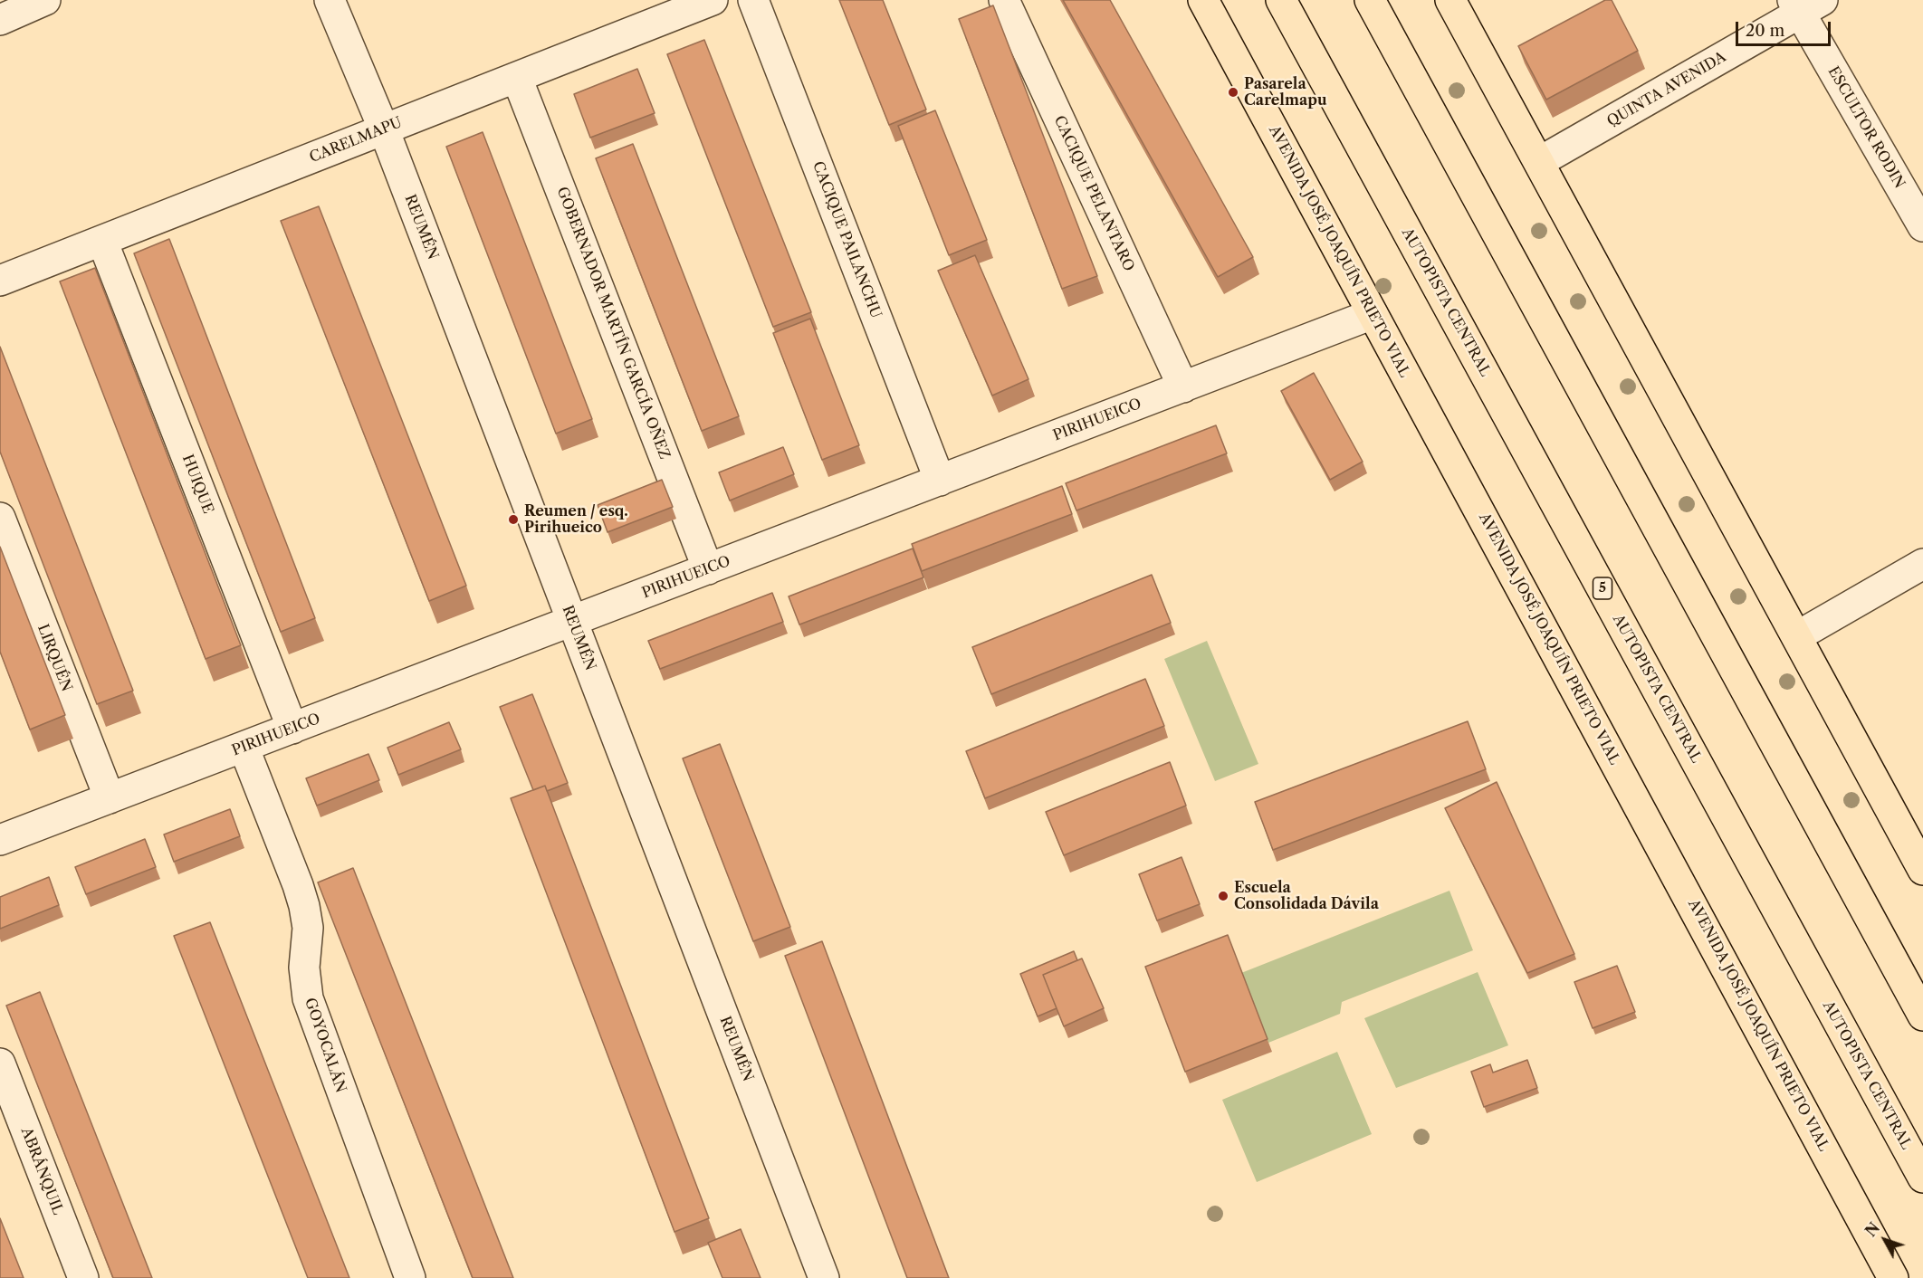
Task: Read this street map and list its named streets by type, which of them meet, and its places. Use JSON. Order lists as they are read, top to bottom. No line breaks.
{"streets":{"main road":["AVENIDA JOSÉ JOAQUÍN PRIETO VIAL","AUTOPISTA CENTRAL","5"],"street":["QUINTA AVENIDA","ESCULTOR RODIN","CARELMAPU","CACIQUE PELANTARO","REUMÉN","CACIQUE PAILANCHU","GOBERNADOR MARTÍN GARCÍA OÑEZ","PIRIHUEICO","HUIQUE","LIRQUÉN","GOYOCALÁN","ABRÁNQUIL"]},"crossings":[["QUINTA AVENIDA","ESCULTOR RODIN"],["CARELMAPU","REUMÉN"],["CARELMAPU","GOBERNADOR MARTÍN GARCÍA OÑEZ"],["CARELMAPU","HUIQUE"],["CACIQUE PELANTARO","PIRIHUEICO"],["REUMÉN","PIRIHUEICO"],["CACIQUE PAILANCHU","PIRIHUEICO"],["AVENIDA JOSÉ JOAQUÍN PRIETO VIAL","PIRIHUEICO"],["GOBERNADOR MARTÍN GARCÍA OÑEZ","PIRIHUEICO"],["PIRIHUEICO","HUIQUE"],["PIRIHUEICO","LIRQUÉN"],["PIRIHUEICO","GOYOCALÁN"]],"places":["Pasarela Carelmapu","Reumen / esq. Pirihueico","Escuela Consolidada Dávila"],"scale_bar":"20 m","north":"top left"}
